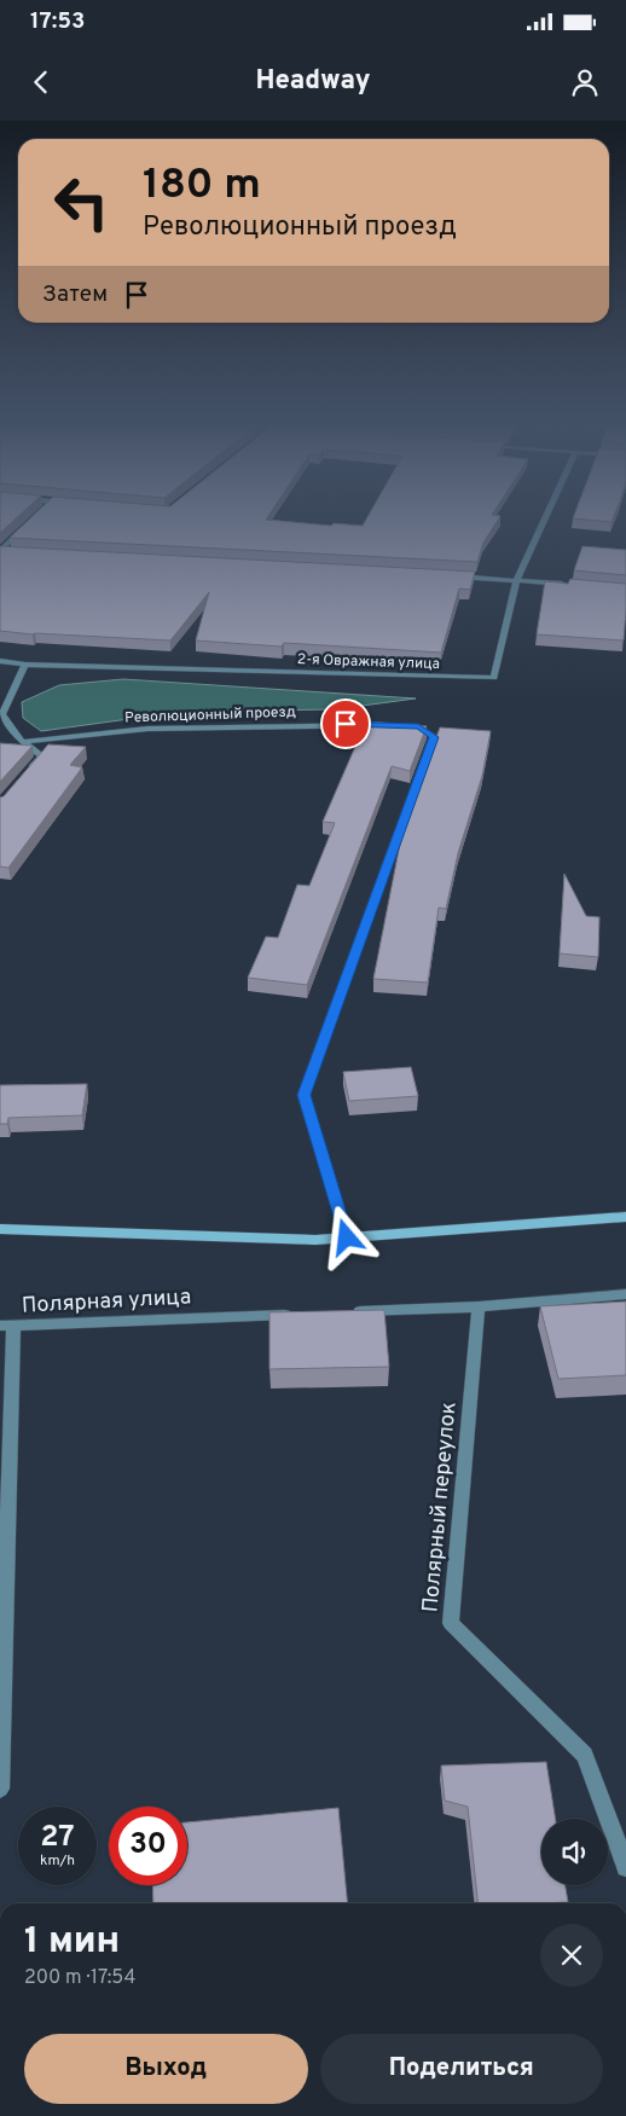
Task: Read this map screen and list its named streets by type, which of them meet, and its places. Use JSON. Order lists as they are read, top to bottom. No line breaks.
{"streets":{"street":["2-я Овражная улица","Революционный проезд","Полярная улица","Полярный переулок"]},"page":{"status":"17:53","header":"Headway","turn":["180 m","Революционный проезд"],"then":"Затем","speed":"27 km/h","limit":"30","heading":["1 мин","200 m · 17:54"],"buttons":["Выход","Поделиться"]}}
